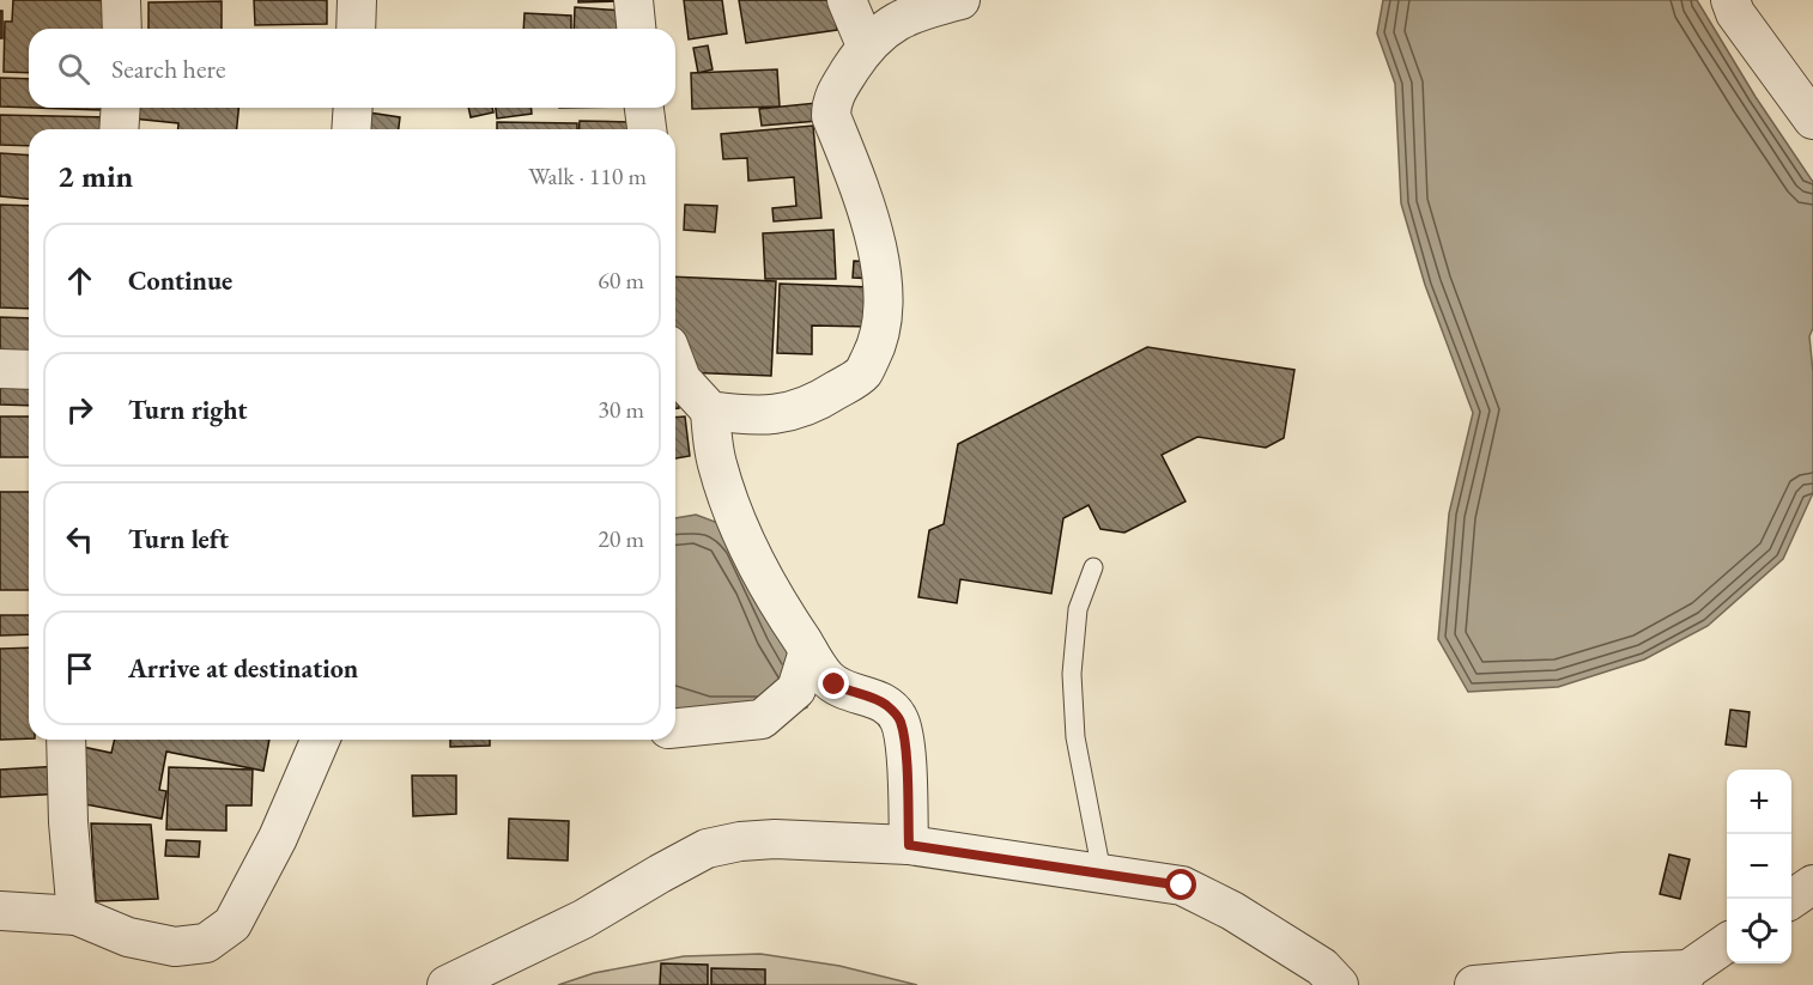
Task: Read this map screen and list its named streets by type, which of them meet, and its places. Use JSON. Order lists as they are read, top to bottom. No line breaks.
{"page":{"search":"Search here","heading":["2 min","Walk · 110 m"],"list":[["Continue","60 m"],["Turn right","30 m"],["Turn left","20 m"],"Arrive at destination"],"map_buttons":["+","−"]}}
